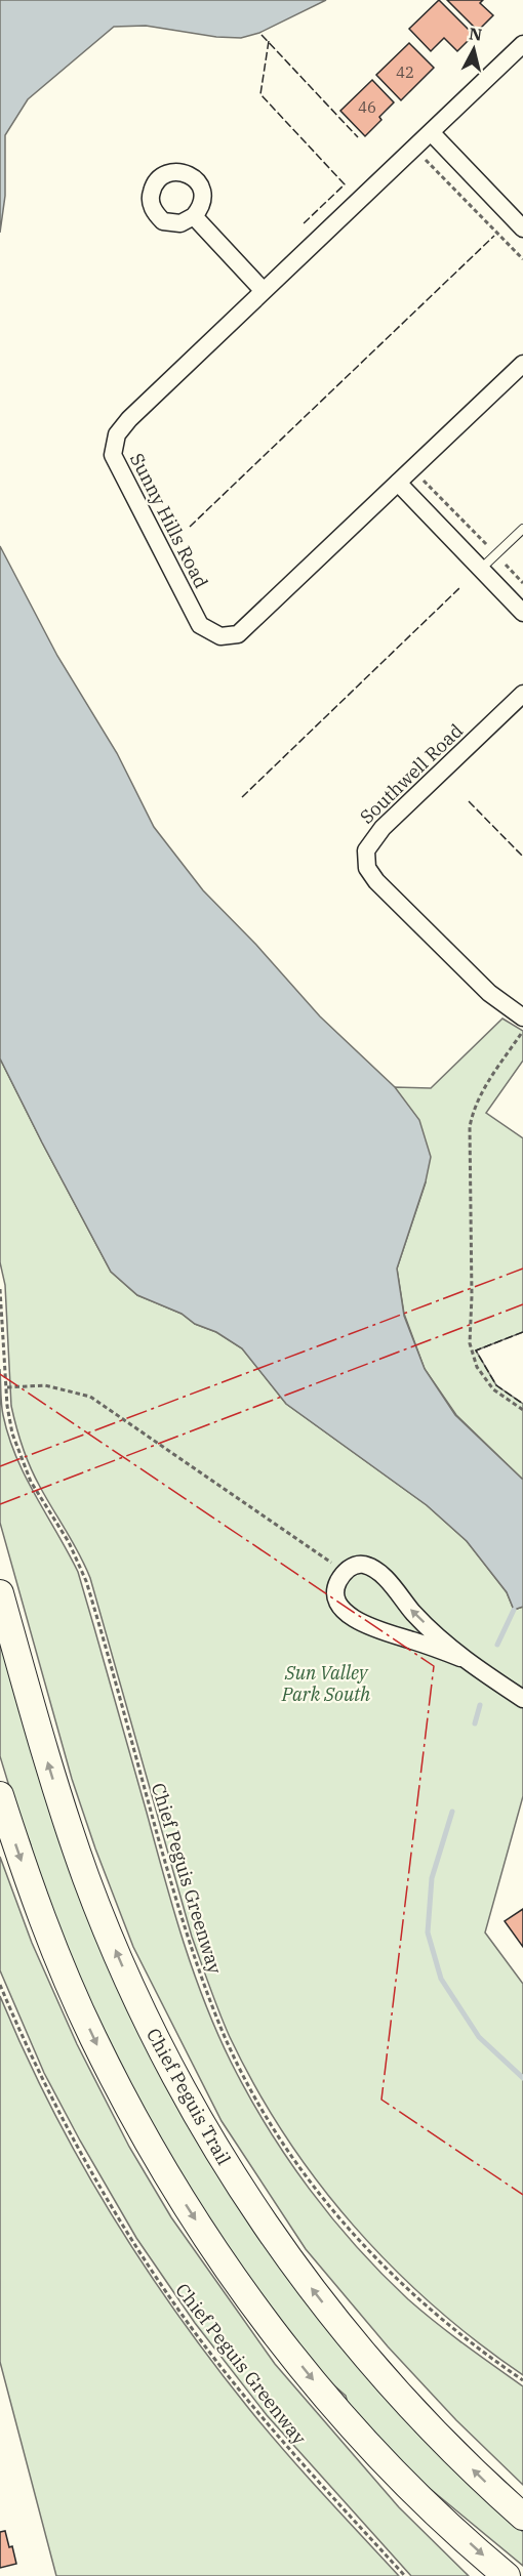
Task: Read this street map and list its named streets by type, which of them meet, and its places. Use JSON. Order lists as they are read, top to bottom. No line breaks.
{"streets":{"main road":["Chief Peguis Trail"],"street":["Sunny Hills Road","Southwell Road"],"path":["Chief Peguis Greenway"]},"parks":["Sun Valley Park South"],"house_numbers":["42","46"],"north":"top"}
